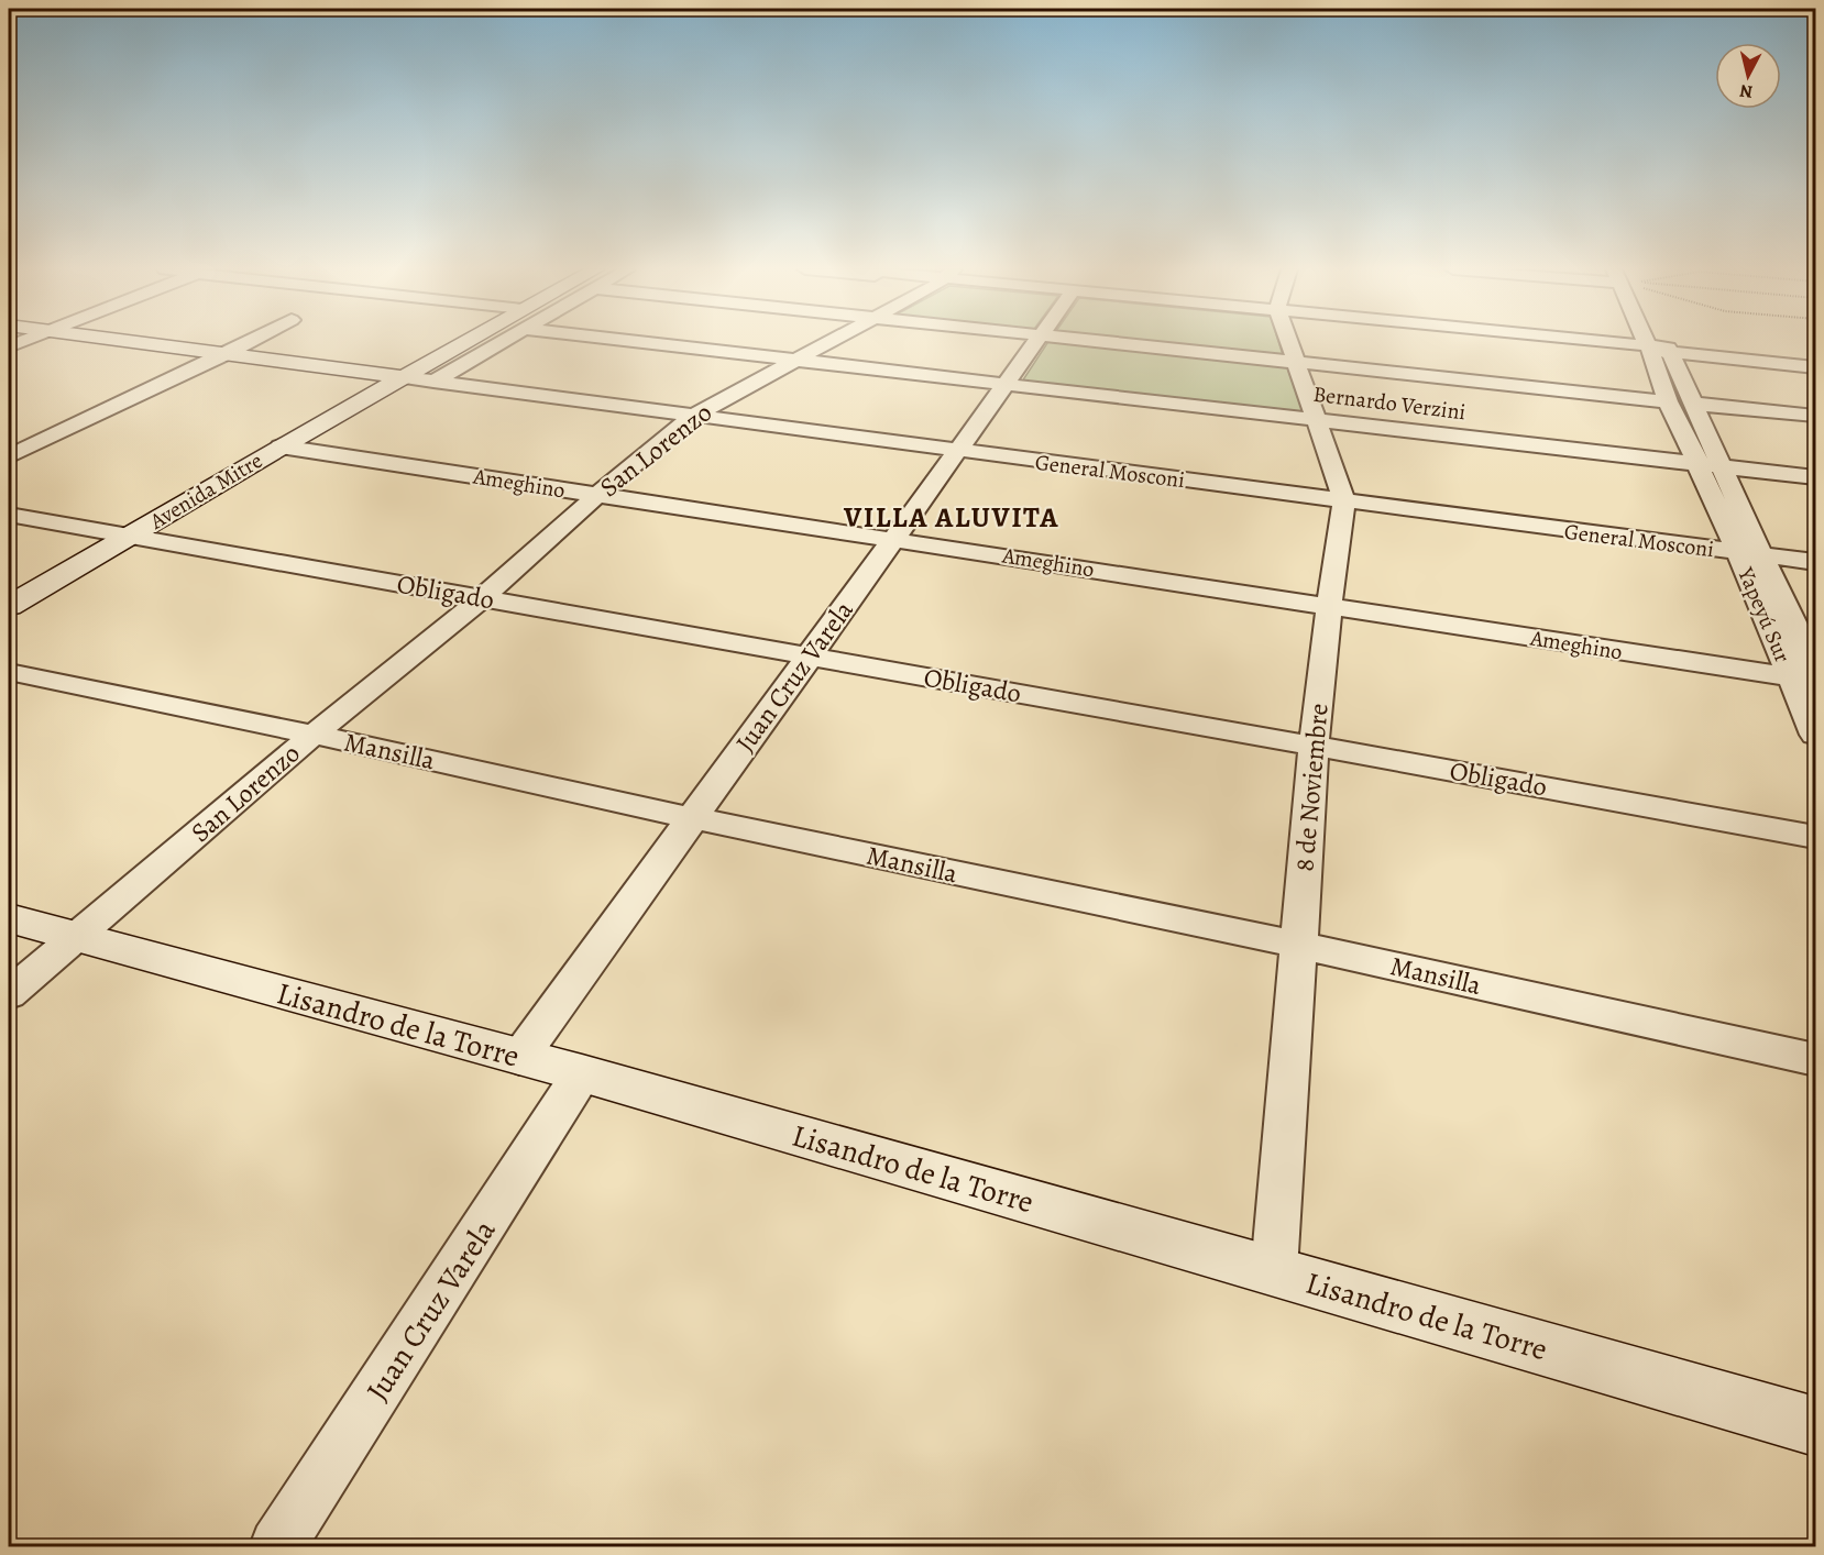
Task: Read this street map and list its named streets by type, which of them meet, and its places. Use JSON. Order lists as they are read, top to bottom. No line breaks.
{"streets":{"street":["Bernardo Verzini","San Lorenzo","General Mosconi","Ameghino","Avenida Mitre","Obligado","Yapeyú Sur","Juan Cruz Varela","Mansilla","8 de Noviembre","Lisandro de la Torre"]},"crossings":[["Bernardo Verzini","San Lorenzo"],["Bernardo Verzini","Yapeyú Sur"],["Bernardo Verzini","Juan Cruz Varela"],["Bernardo Verzini","8 de Noviembre"],["San Lorenzo","General Mosconi"],["San Lorenzo","Ameghino"],["San Lorenzo","Obligado"],["San Lorenzo","Mansilla"],["San Lorenzo","Lisandro de la Torre"],["General Mosconi","Avenida Mitre"],["General Mosconi","Yapeyú Sur"],["General Mosconi","Juan Cruz Varela"],["General Mosconi","8 de Noviembre"],["Ameghino","Avenida Mitre"],["Ameghino","Yapeyú Sur"],["Ameghino","Juan Cruz Varela"],["Ameghino","8 de Noviembre"],["Avenida Mitre","Obligado"],["Obligado","Juan Cruz Varela"],["Obligado","8 de Noviembre"],["Juan Cruz Varela","Mansilla"],["Juan Cruz Varela","Lisandro de la Torre"],["Mansilla","8 de Noviembre"],["8 de Noviembre","Lisandro de la Torre"]],"districts":["VILLA ALUVITA"],"north":"bottom"}
